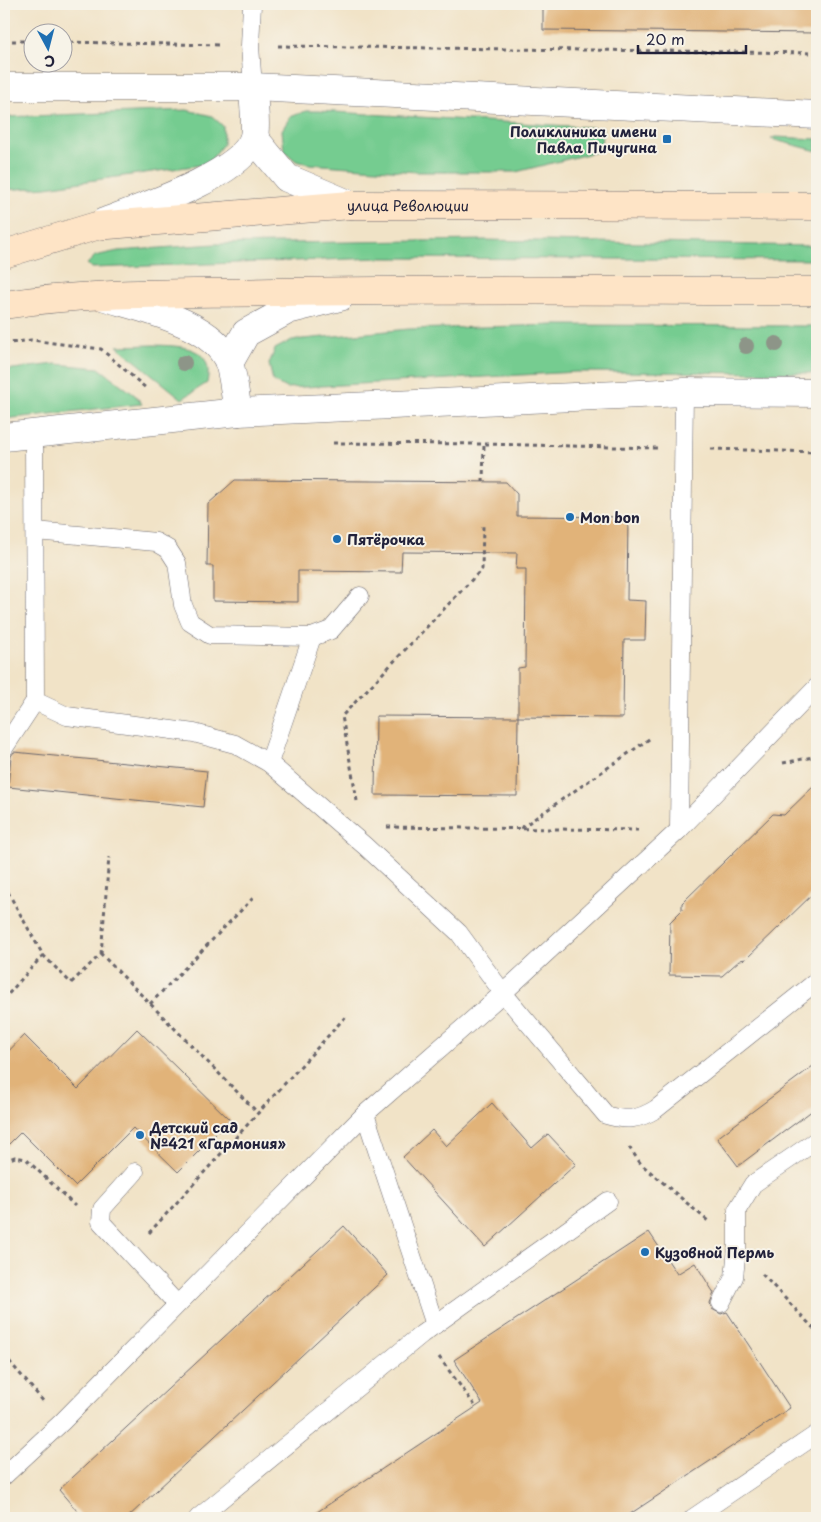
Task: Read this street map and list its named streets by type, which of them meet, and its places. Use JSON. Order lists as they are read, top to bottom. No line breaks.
{"streets":{"main road":["улица Революции"]},"places":{"transit":["Поликлиника имени Павла Пичугина"],"other":["Mon bon","Пятёрочка","Детский сад №421 «Гармония»","Кузовной Пермь"]},"scale_bar":"20 m","north":"bottom"}
